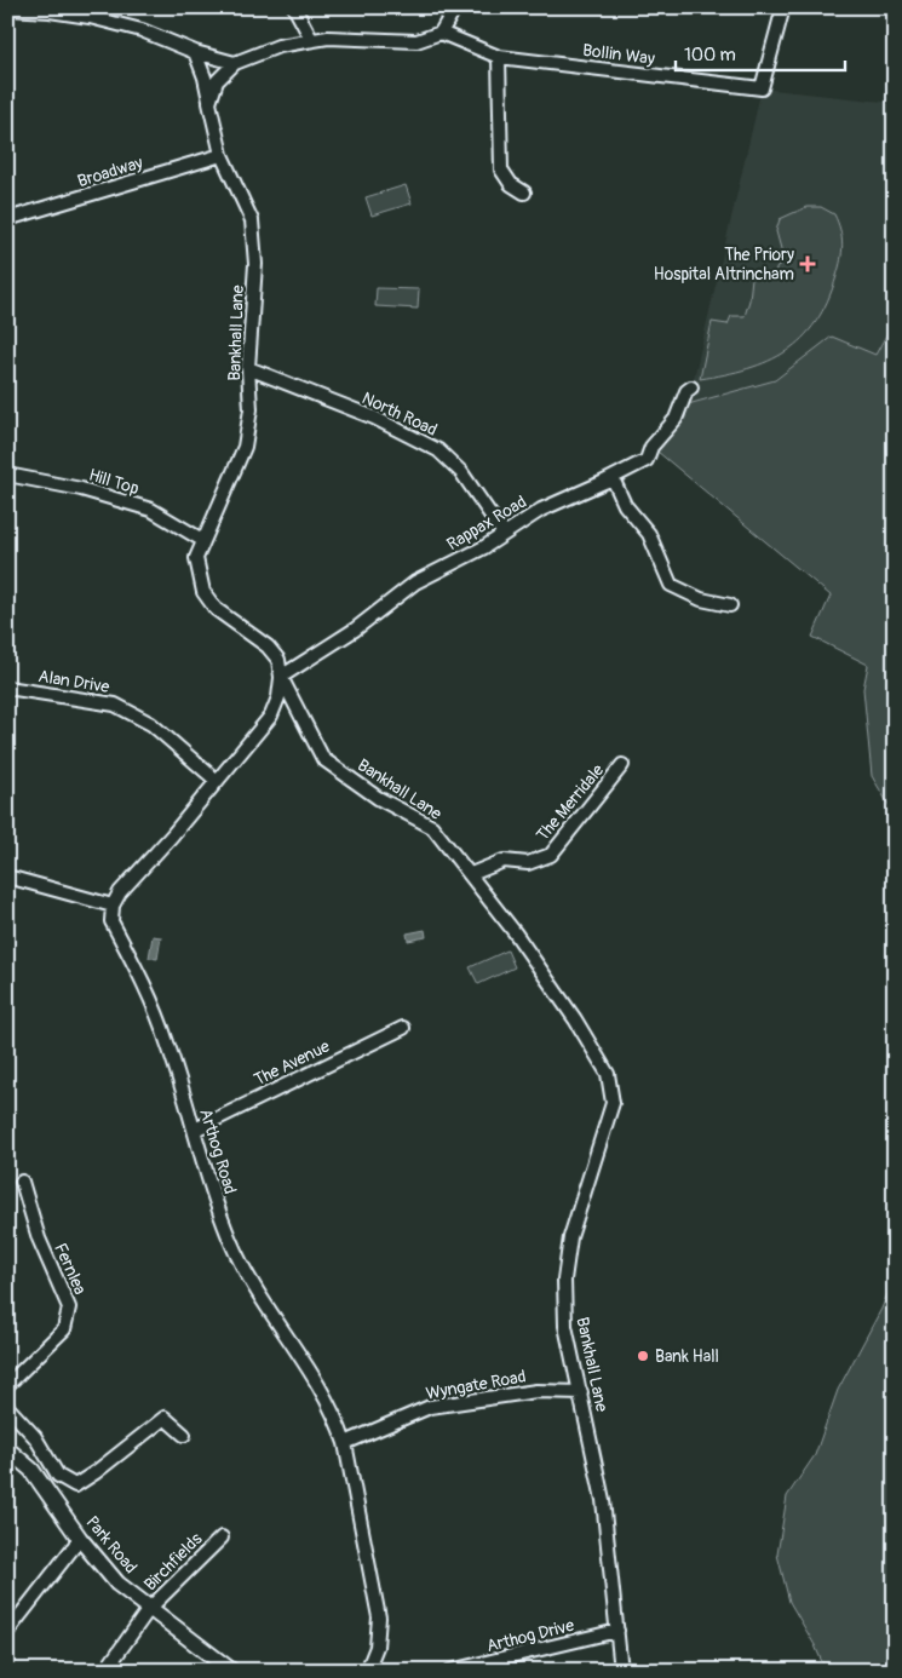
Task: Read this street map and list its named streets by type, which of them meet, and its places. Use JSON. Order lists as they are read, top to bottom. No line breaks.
{"streets":{"main road":["Park Road"],"street":["Bollin Way","Broadway","Bankhall Lane","North Road","Hill Top","Rappax Road","Alan Drive","The Merridale","The Avenue","Arthog Road","Fernlea","Wyngate Road","Birchfields","Arthog Drive"]},"crossings":[["Broadway","Bankhall Lane"],["Bankhall Lane","North Road"],["Bankhall Lane","Hill Top"],["Bankhall Lane","Rappax Road"],["Bankhall Lane","The Merridale"],["Bankhall Lane","Wyngate Road"],["Bankhall Lane","Arthog Drive"],["North Road","Rappax Road"],["The Avenue","Arthog Road"],["Arthog Road","Wyngate Road"],["Park Road","Birchfields"]],"places":{"health":["The Priory Hospital Altrincham"],"other":["Bank Hall"]},"scale_bar":"100 m"}
